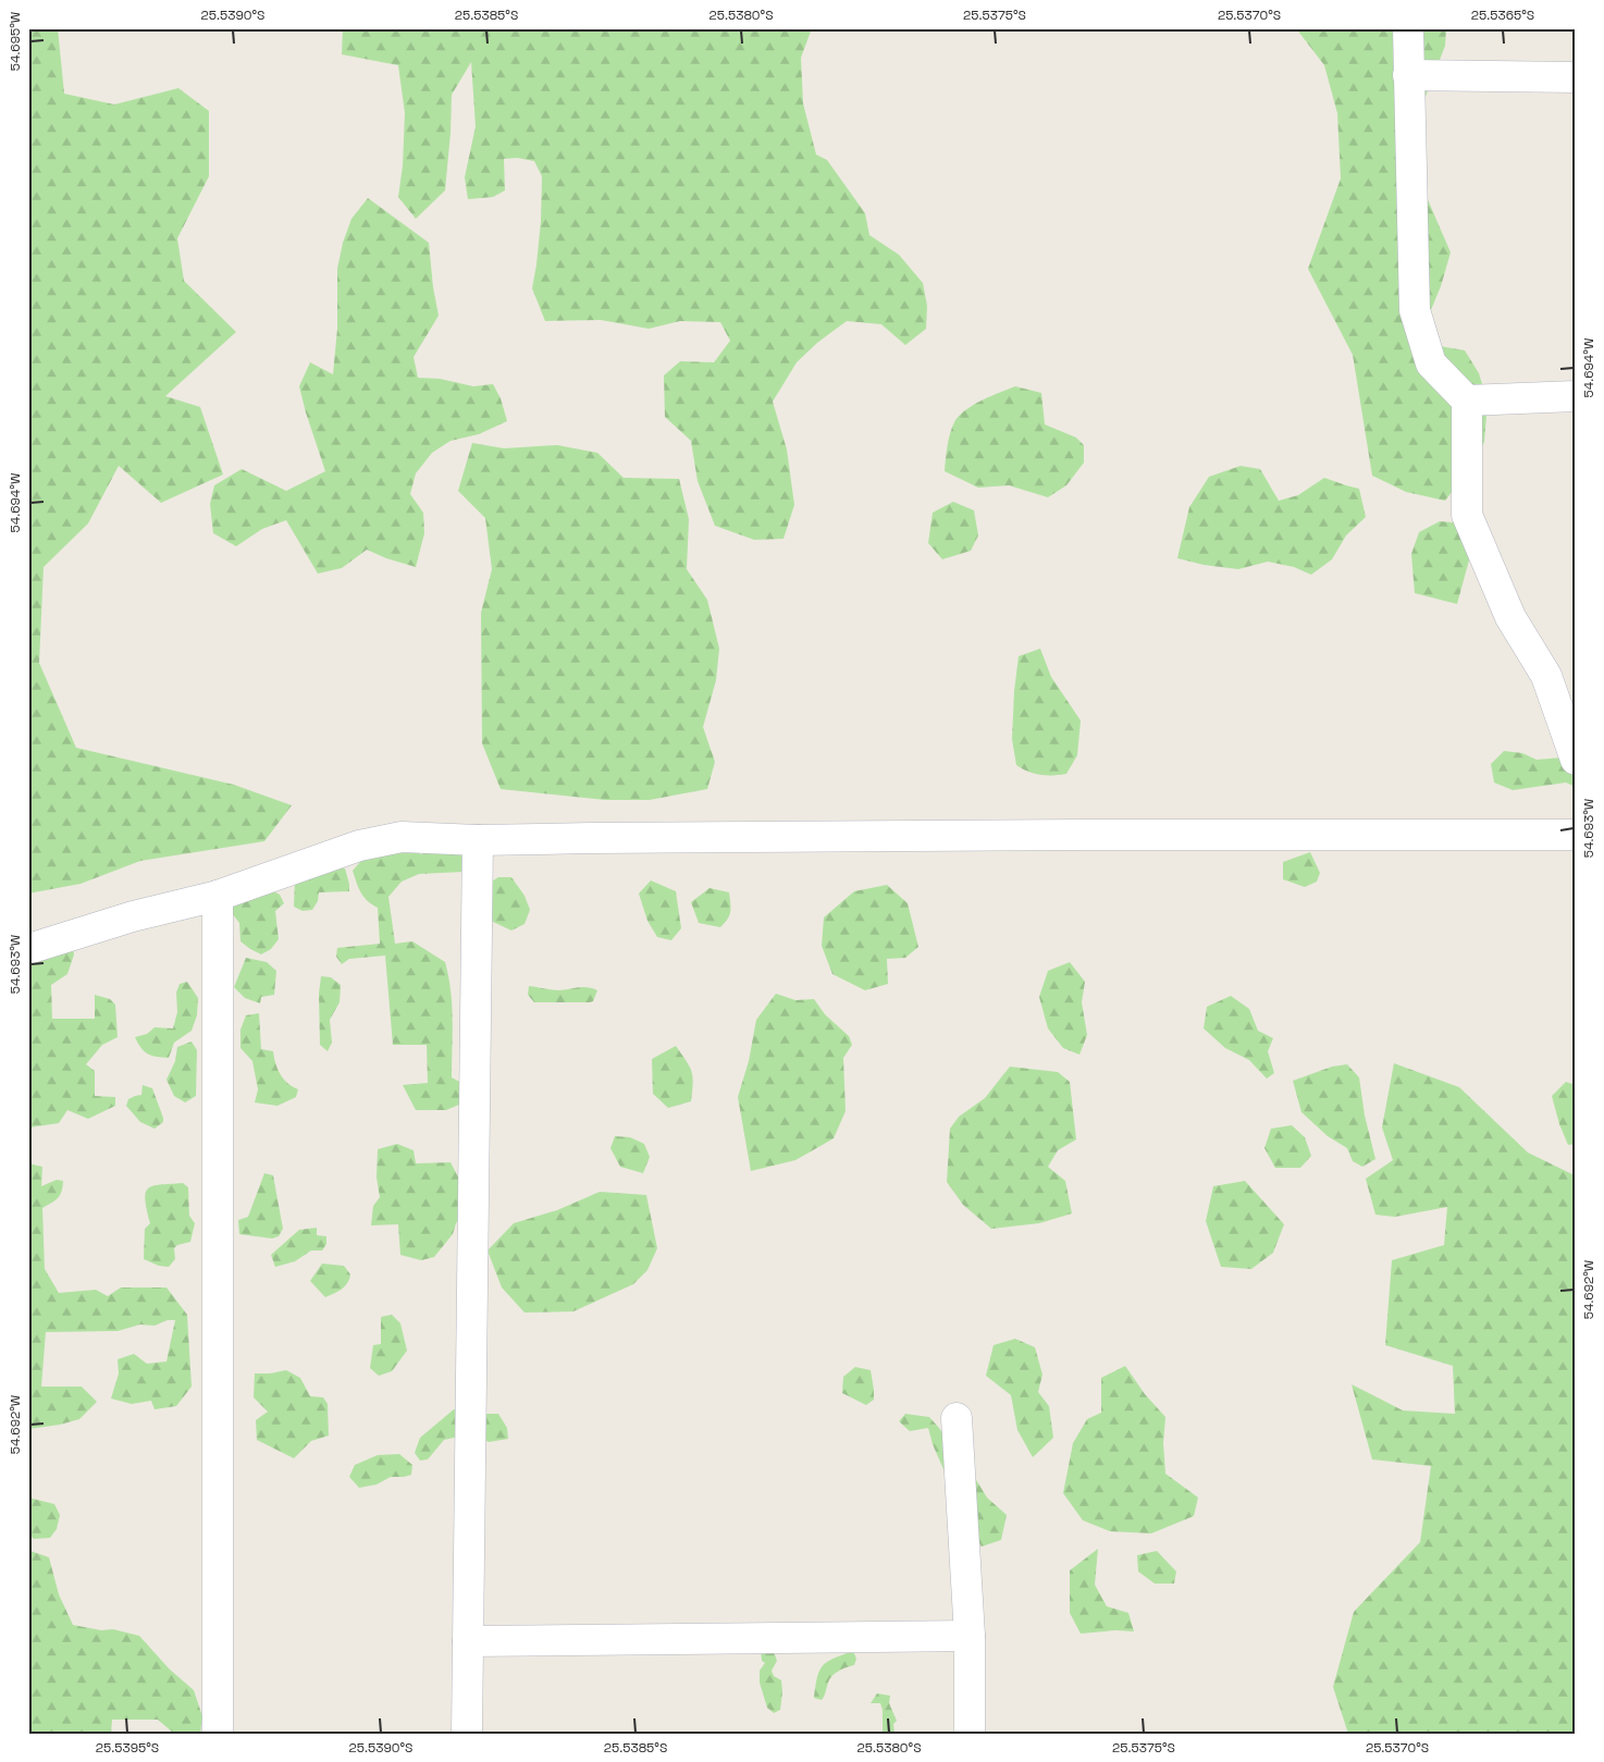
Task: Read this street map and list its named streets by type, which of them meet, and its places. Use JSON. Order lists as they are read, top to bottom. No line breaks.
{"coordinates":["25.5390°S","25.5385°S","25.5380°S","25.5375°S","25.5370°S","25.5365°S","54.695°W","54.694°W","54.693°W","54.692°W","25.5395°S"]}
